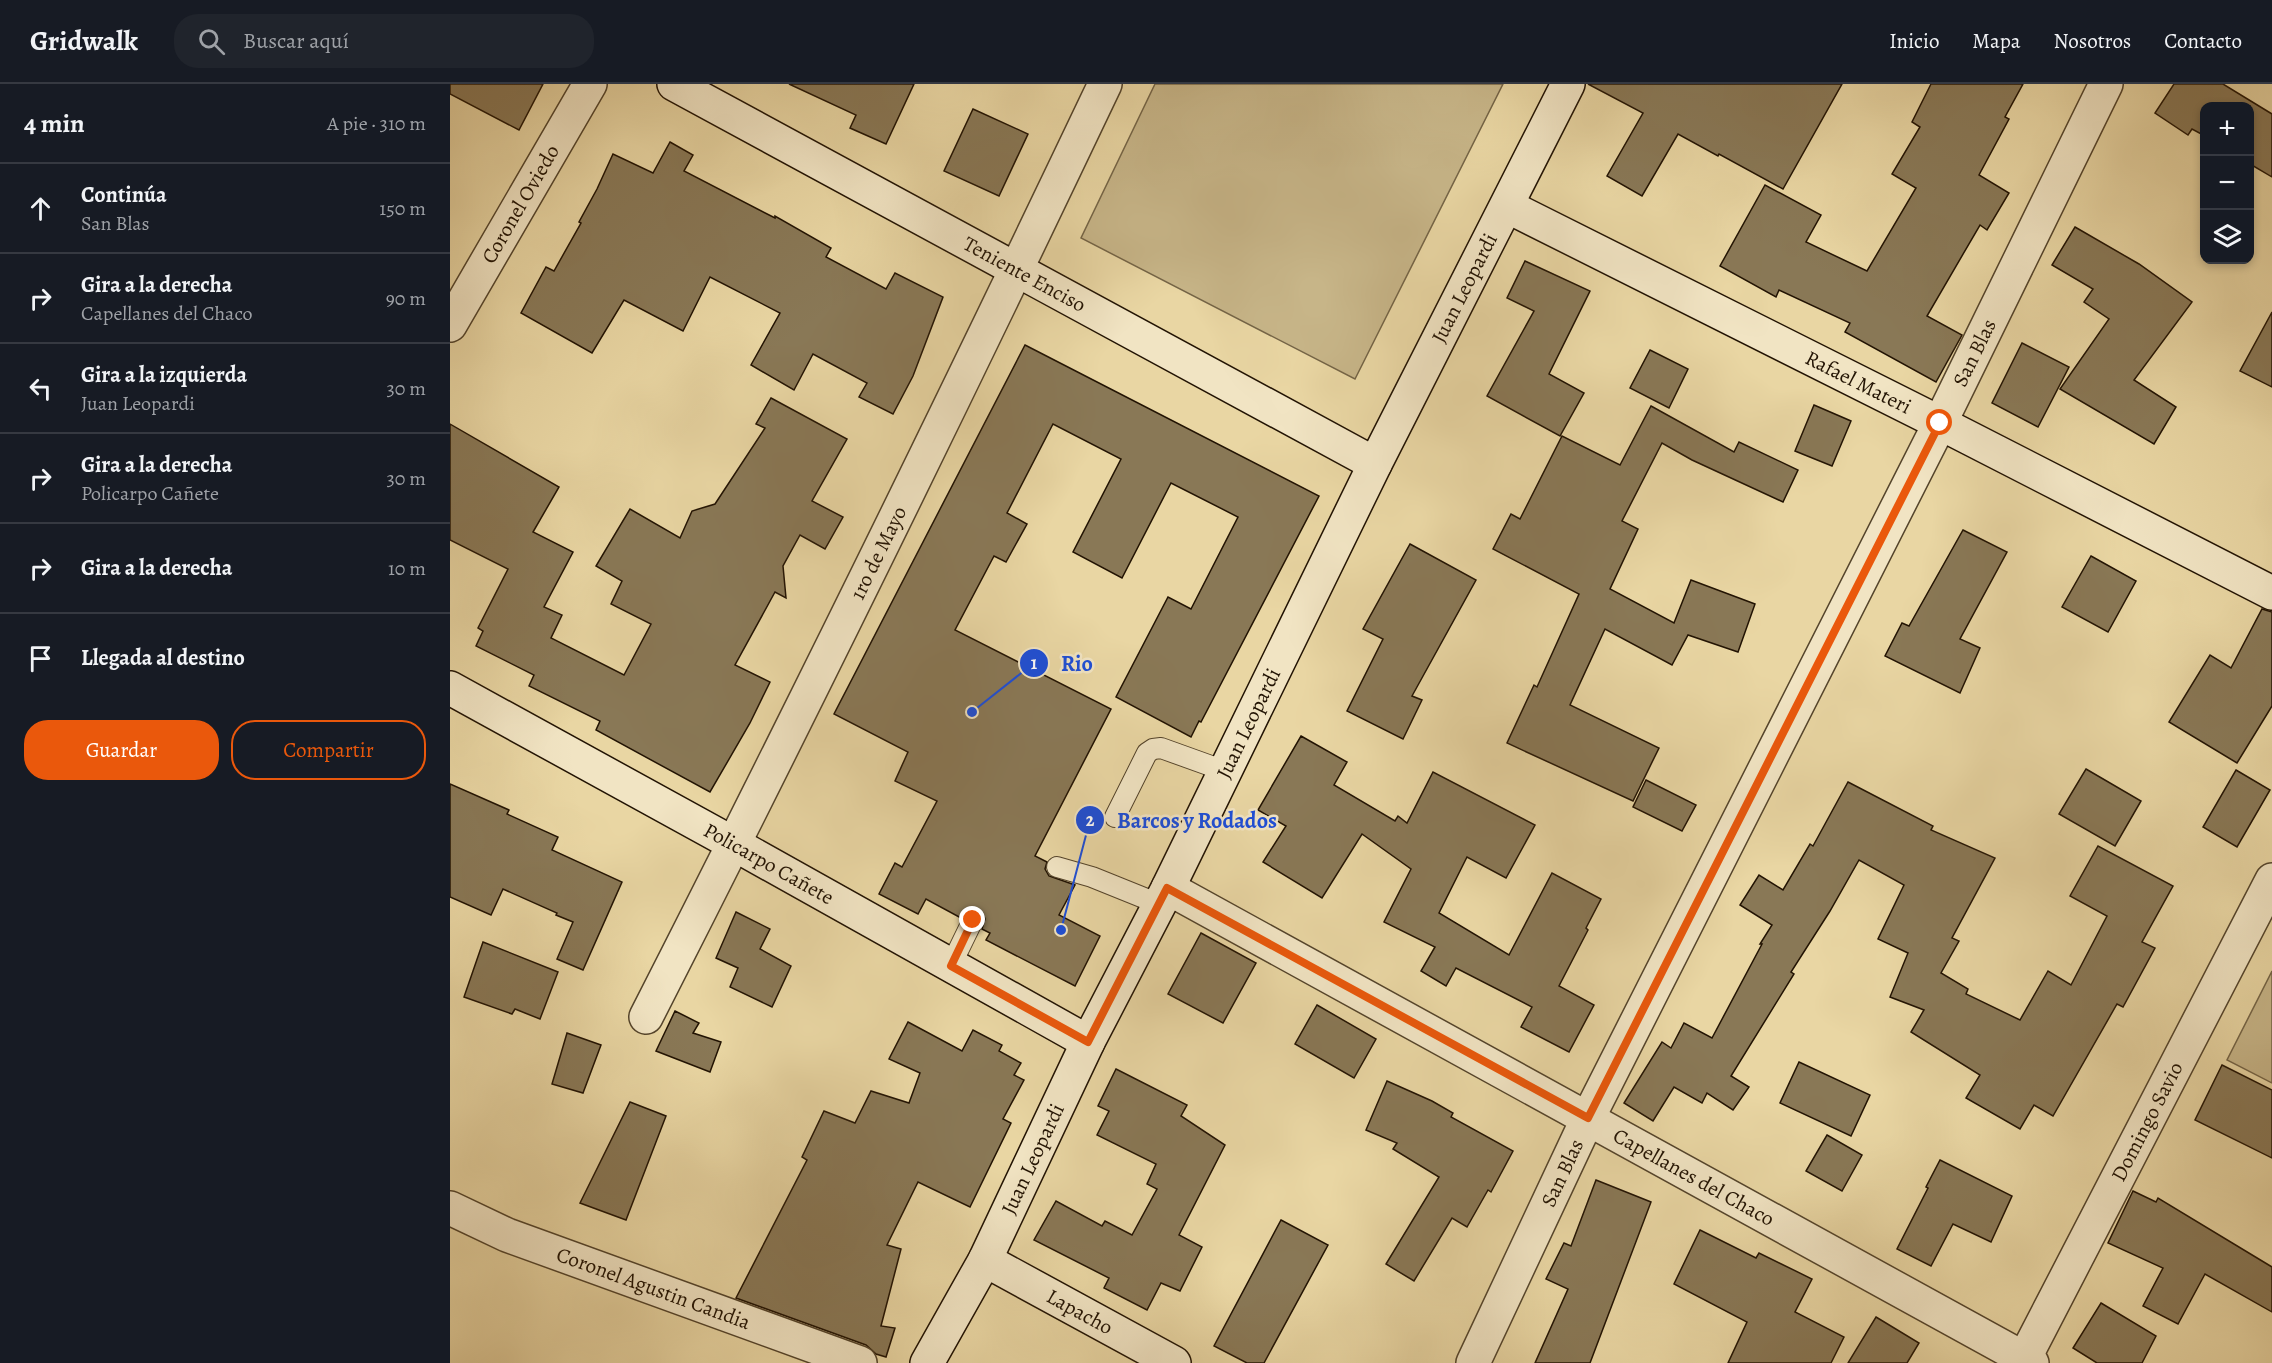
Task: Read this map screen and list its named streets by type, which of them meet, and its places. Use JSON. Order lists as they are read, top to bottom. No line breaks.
{"streets":{"street":["Coronel Oviedo","Teniente Enciso","Juan Leopardi","San Blas","Rafael Materi","1ro de Mayo","Policarpo Cañete","Domingo Savio","Capellanes del Chaco","Coronel Agustin Candia","Lapacho"]},"crossings":[["Teniente Enciso","Juan Leopardi"],["Teniente Enciso","1ro de Mayo"],["Juan Leopardi","Rafael Materi"],["Juan Leopardi","Policarpo Cañete"],["Juan Leopardi","Capellanes del Chaco"],["Juan Leopardi","Lapacho"],["San Blas","Rafael Materi"],["San Blas","Capellanes del Chaco"],["1ro de Mayo","Policarpo Cañete"],["Domingo Savio","Capellanes del Chaco"]],"places":["Rio","Barcos y Rodados"],"page":{"header":"Gridwalk","search":"Buscar aquí","nav":["Inicio","Mapa","Nosotros","Contacto"],"heading":["4 min","A pie · 310 m"],"map_buttons":["+","−"],"list":[["Continúa","San Blas","150 m"],["Gira a la derecha","Capellanes del Chaco","90 m"],["Gira a la izquierda","Juan Leopardi","30 m"],["Gira a la derecha","Policarpo Cañete","30 m"],["Gira a la derecha","10 m"],"Llegada al destino"],"buttons":["Guardar","Compartir"]}}
